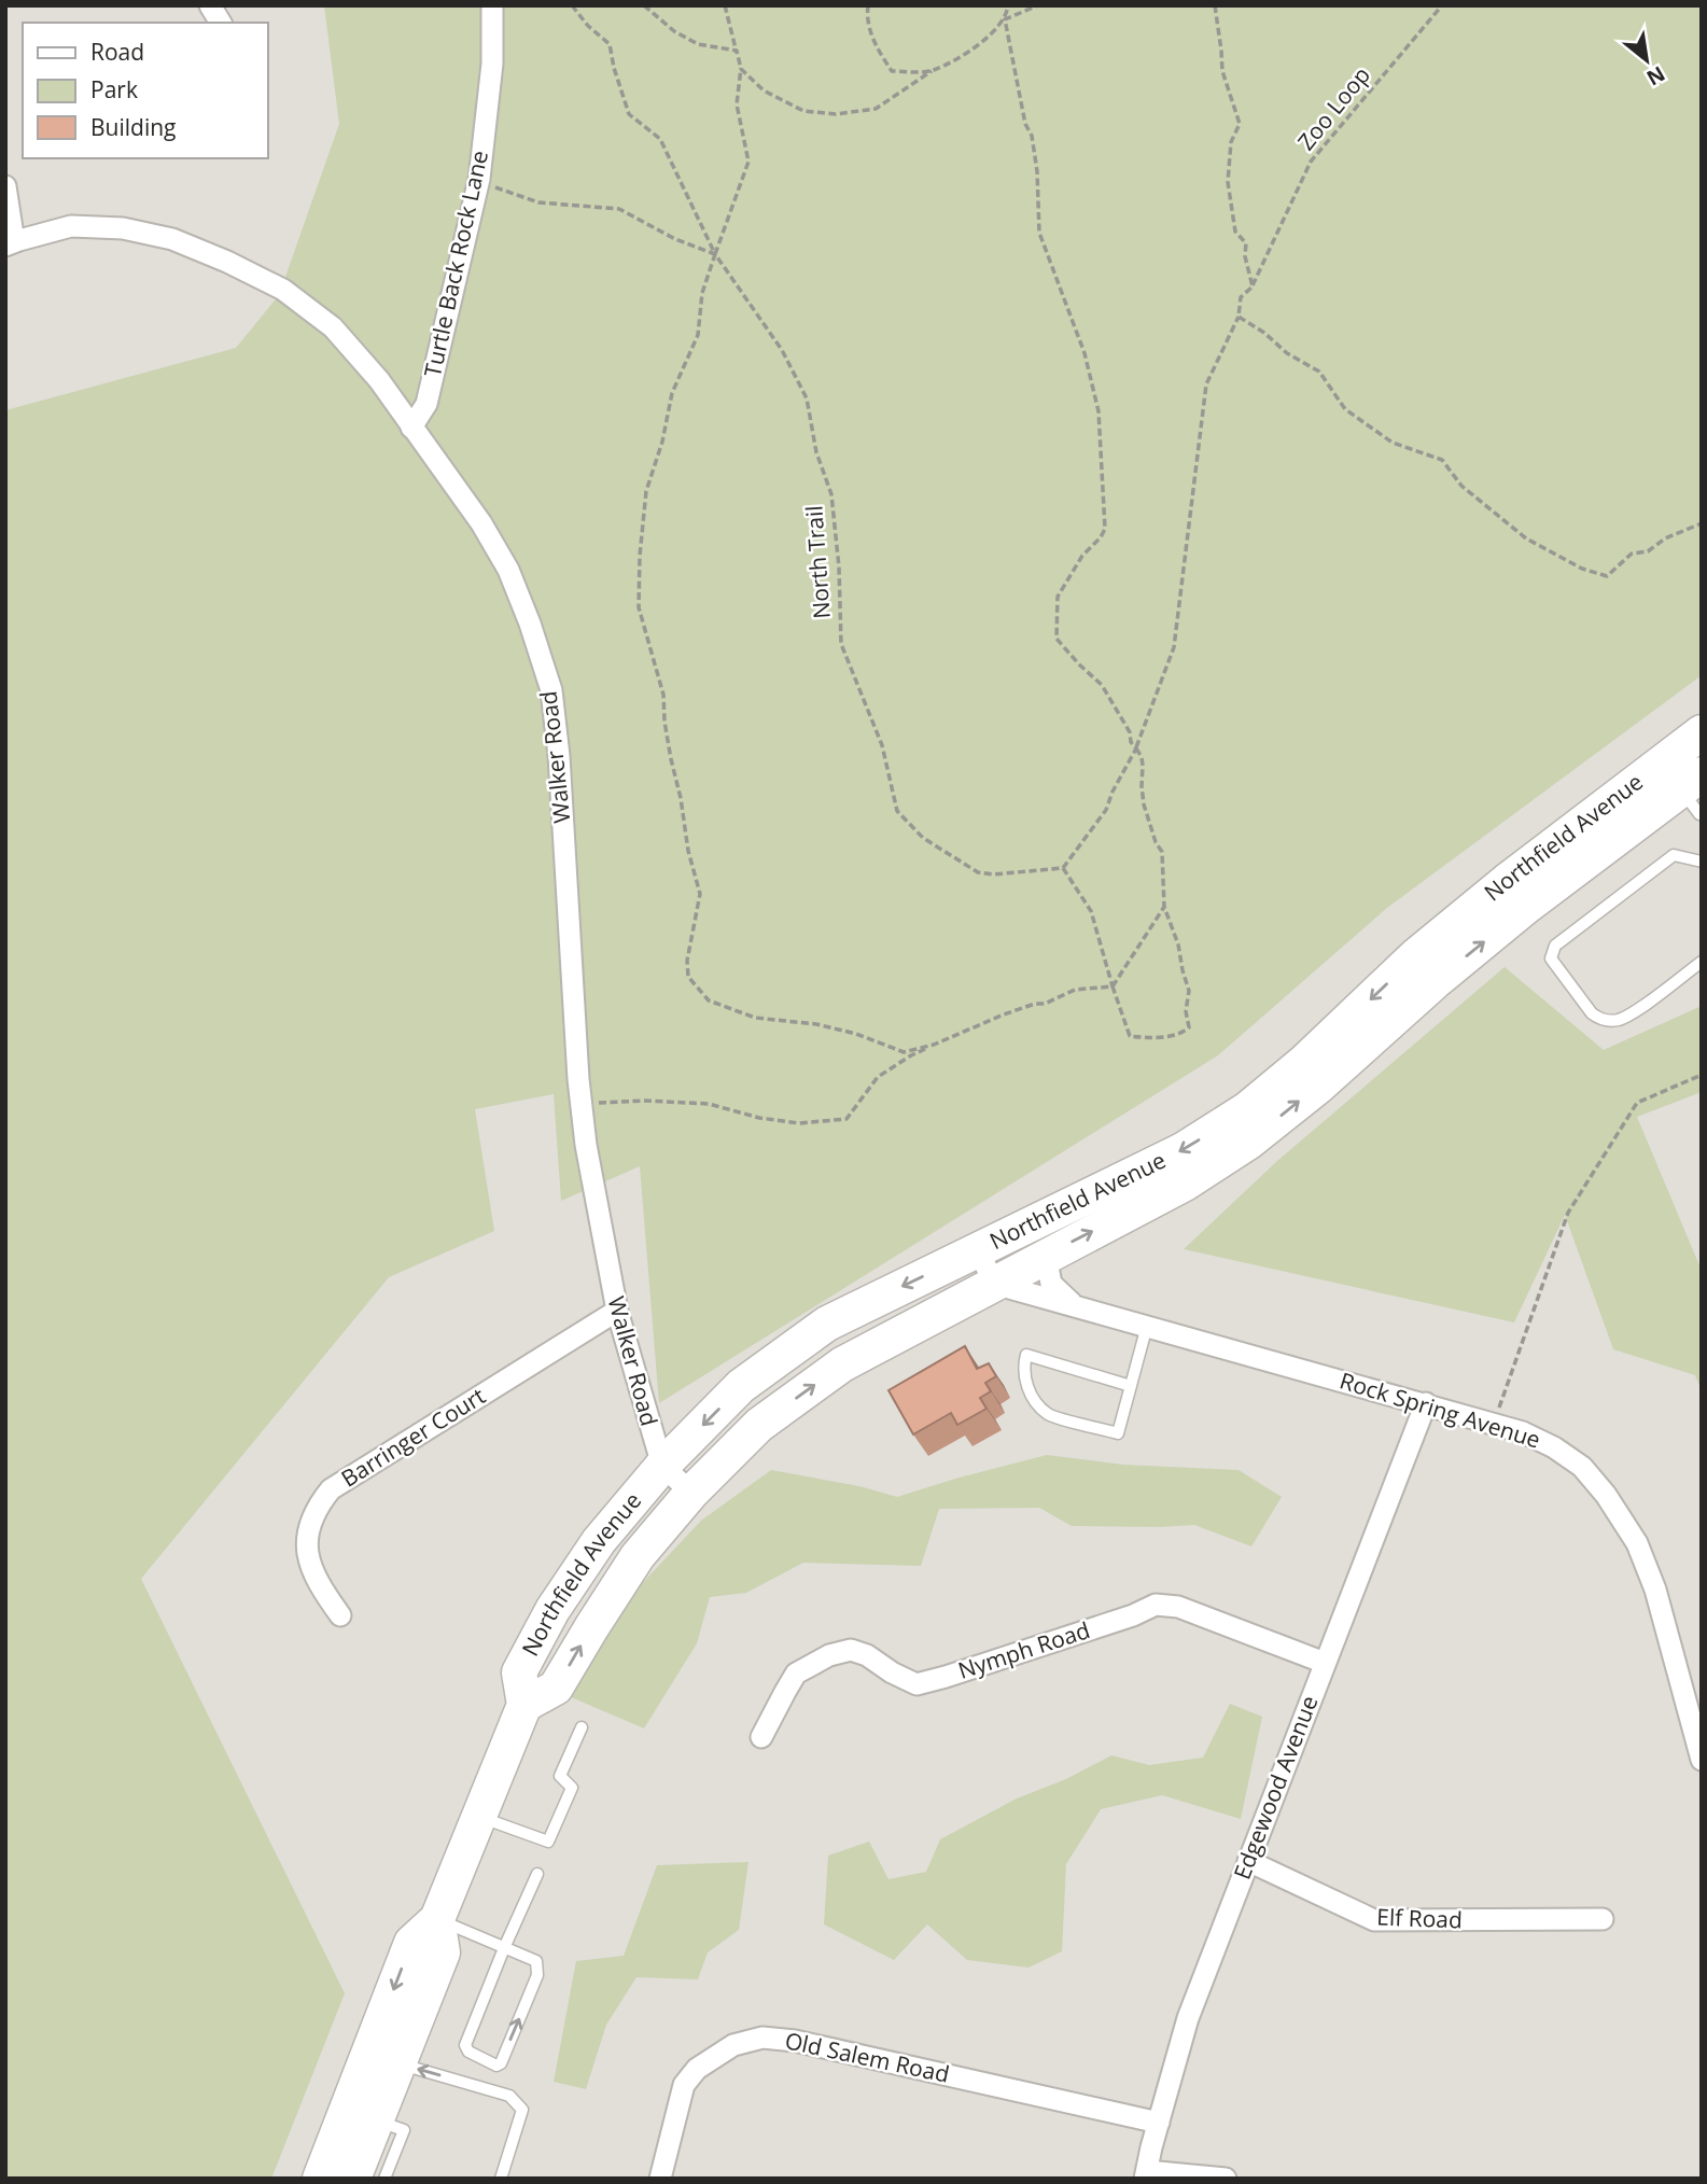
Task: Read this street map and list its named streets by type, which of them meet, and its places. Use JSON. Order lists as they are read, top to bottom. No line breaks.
{"streets":{"main road":["Northfield Avenue"],"street":["Turtle Back Rock Lane","Walker Road","Rock Spring Avenue","Barringer Court","Nymph Road","Edgewood Avenue","Elf Road","Old Salem Road"],"path":["Zoo Loop","North Trail"]},"crossings":[["Turtle Back Rock Lane","Walker Road"],["Walker Road","Northfield Avenue"],["Walker Road","Barringer Court"],["Northfield Avenue","Rock Spring Avenue"],["Rock Spring Avenue","Edgewood Avenue"],["Nymph Road","Edgewood Avenue"],["Edgewood Avenue","Elf Road"],["Edgewood Avenue","Old Salem Road"]],"legend":["Road","Park","Building"],"north":"bottom right"}
